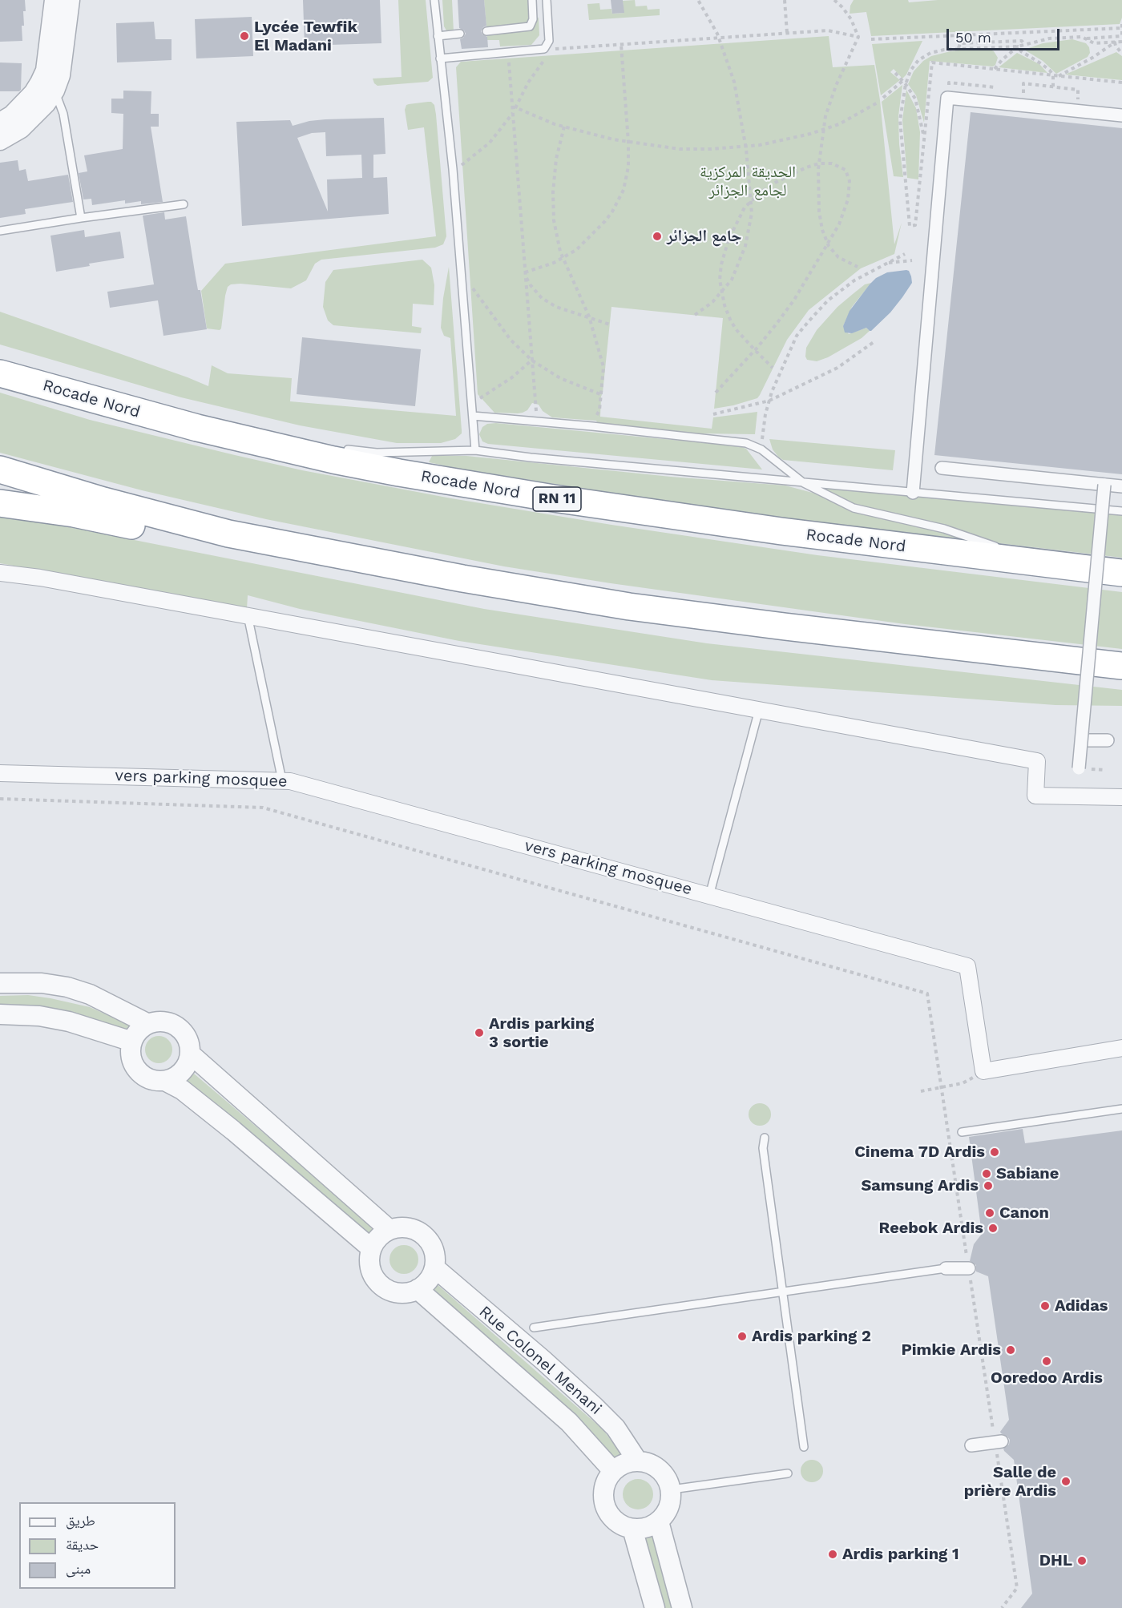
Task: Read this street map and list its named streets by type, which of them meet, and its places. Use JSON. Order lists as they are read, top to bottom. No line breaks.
{"streets":{"highway":["Rocade Nord","RN 11"],"street":["vers parking mosquee","Rue Colonel Menani"]},"parks":["الحديقة المركزية لجامع الجزائر"],"places":["Lycée Tewfik El Madani","جامع الجزائر","Ardis parking 3 sortie","Cinema 7D Ardis","Sabiane","Samsung Ardis","Canon","Reebok Ardis","Adidas","Ardis parking 2","Pimkie Ardis","Ooredoo Ardis","Salle de prière Ardis","Ardis parking 1","DHL"],"legend":["طريق","حديقة","مبنى"],"scale_bar":"50 m"}
